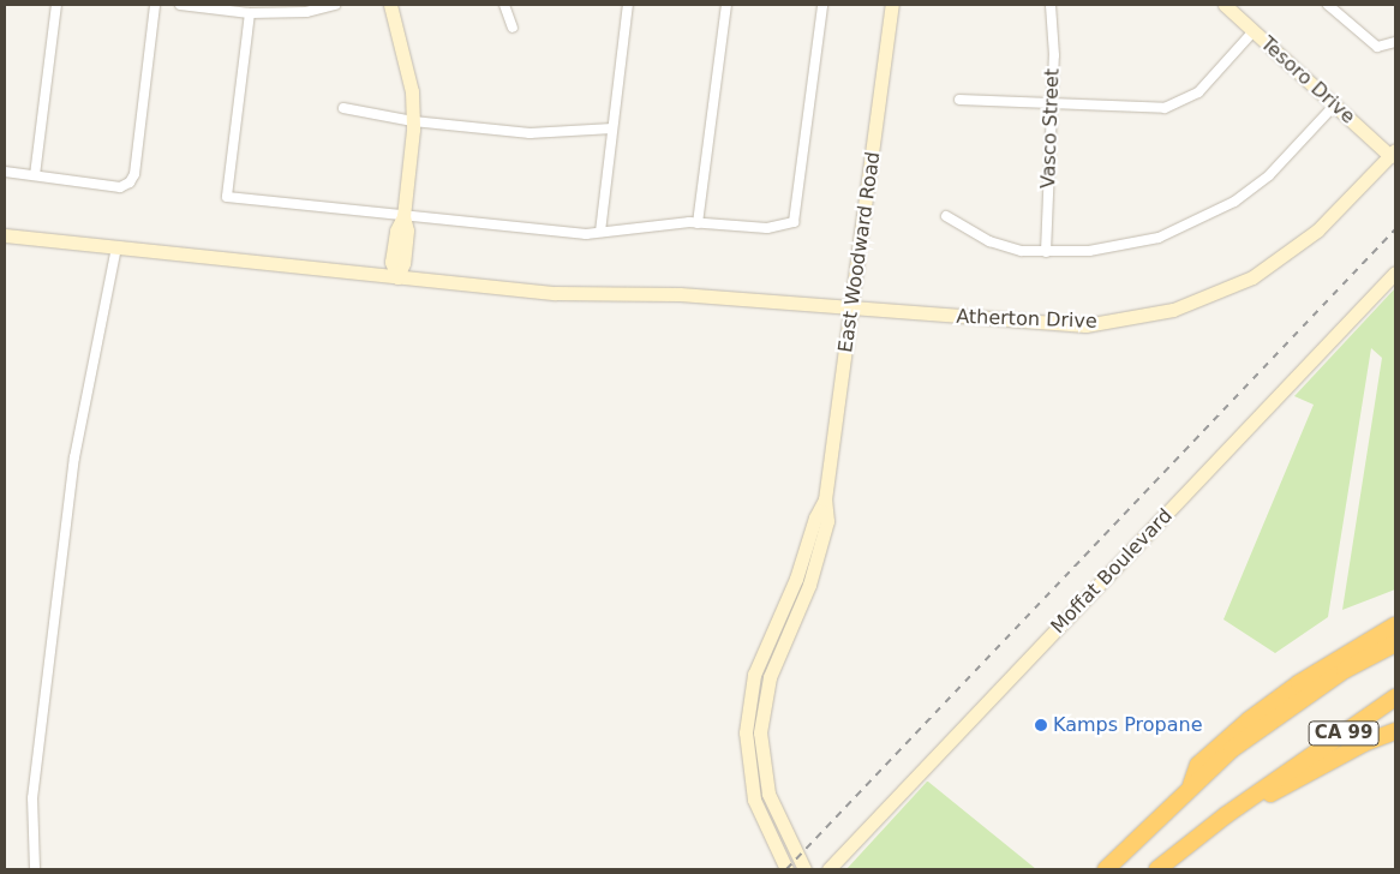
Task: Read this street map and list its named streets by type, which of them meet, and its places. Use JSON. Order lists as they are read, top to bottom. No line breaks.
{"streets":{"highway":["CA 99"],"street":["Tesoro Drive","Vasco Street","East Woodward Road","Atherton Drive","Moffat Boulevard"]},"crossings":[["Tesoro Drive","Atherton Drive"],["East Woodward Road","Atherton Drive"]],"places":["Kamps Propane"]}
